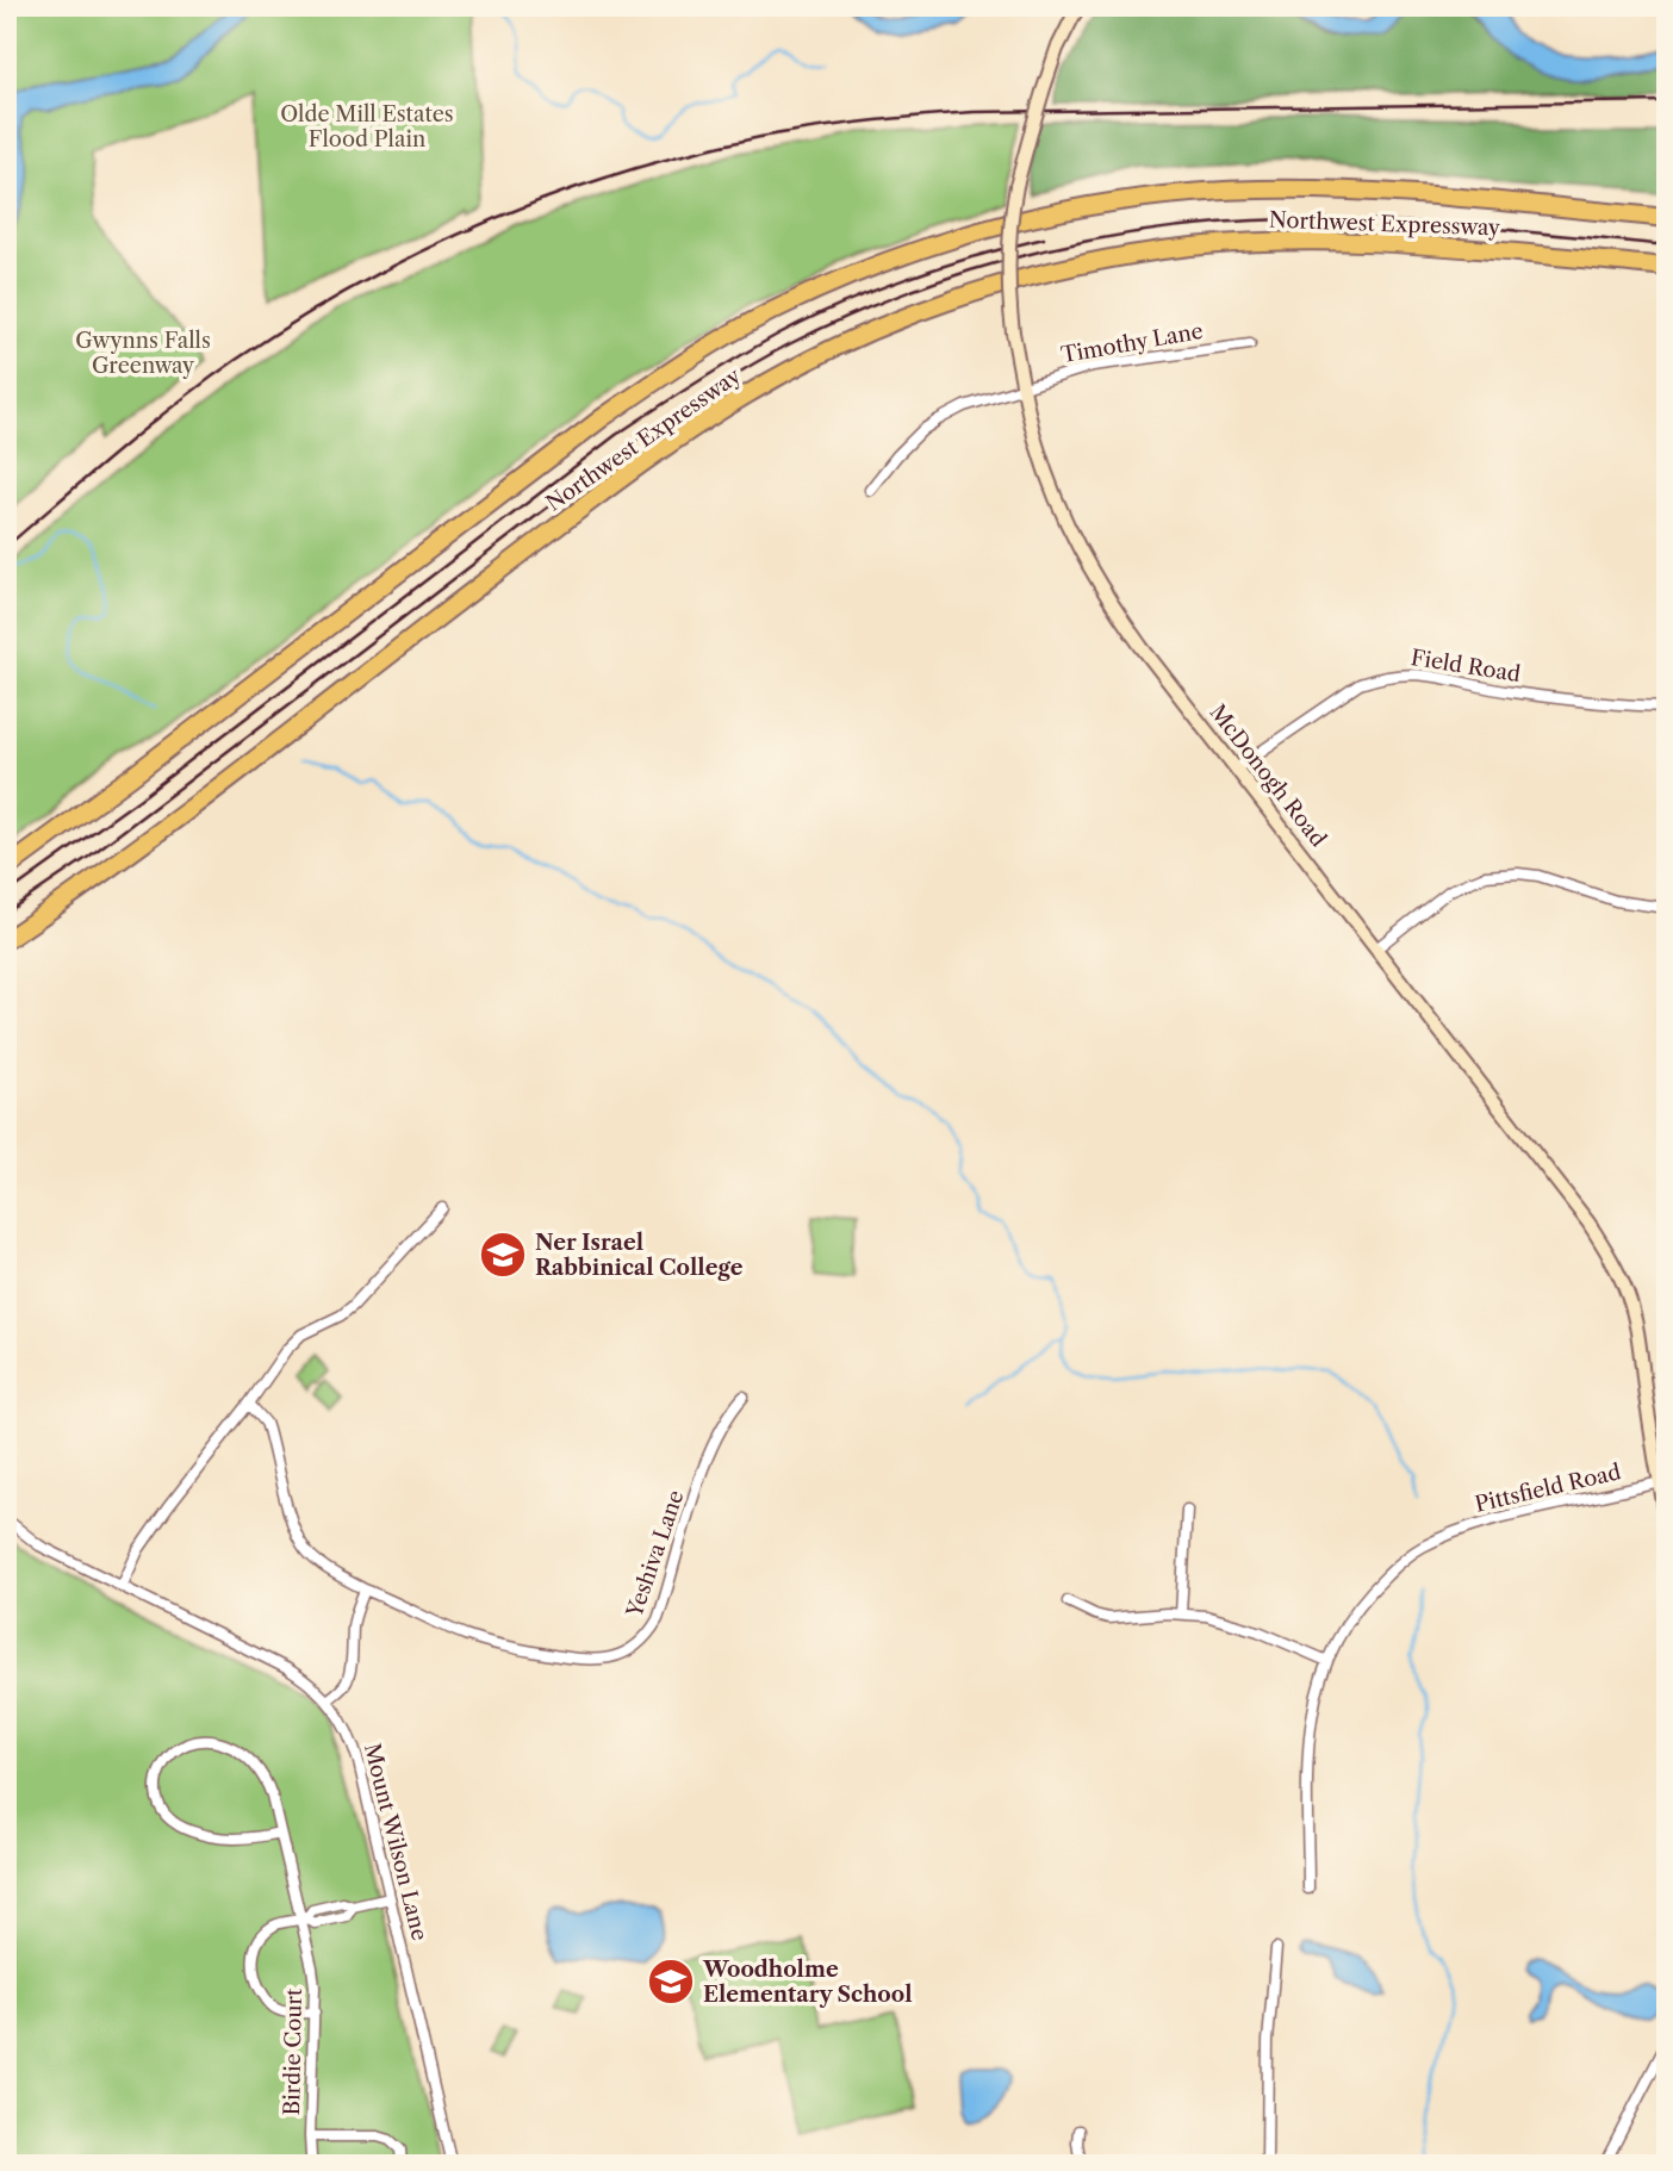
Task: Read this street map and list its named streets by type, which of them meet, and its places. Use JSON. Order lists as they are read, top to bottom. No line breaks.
{"streets":{"highway":["Northwest Expressway"],"main road":["McDonogh Road"],"street":["Timothy Lane","Field Road","Pittsfield Road","Yeshiva Lane","Mount Wilson Lane","Birdie Court"]},"crossings":[["Timothy Lane","McDonogh Road"],["Field Road","McDonogh Road"],["McDonogh Road","Pittsfield Road"]],"parks":["Olde Mill Estates Flood Plain","Gwynns Falls Greenway"],"places":{"school or university":["Ner Israel Rabbinical College","Woodholme Elementary School"]}}
